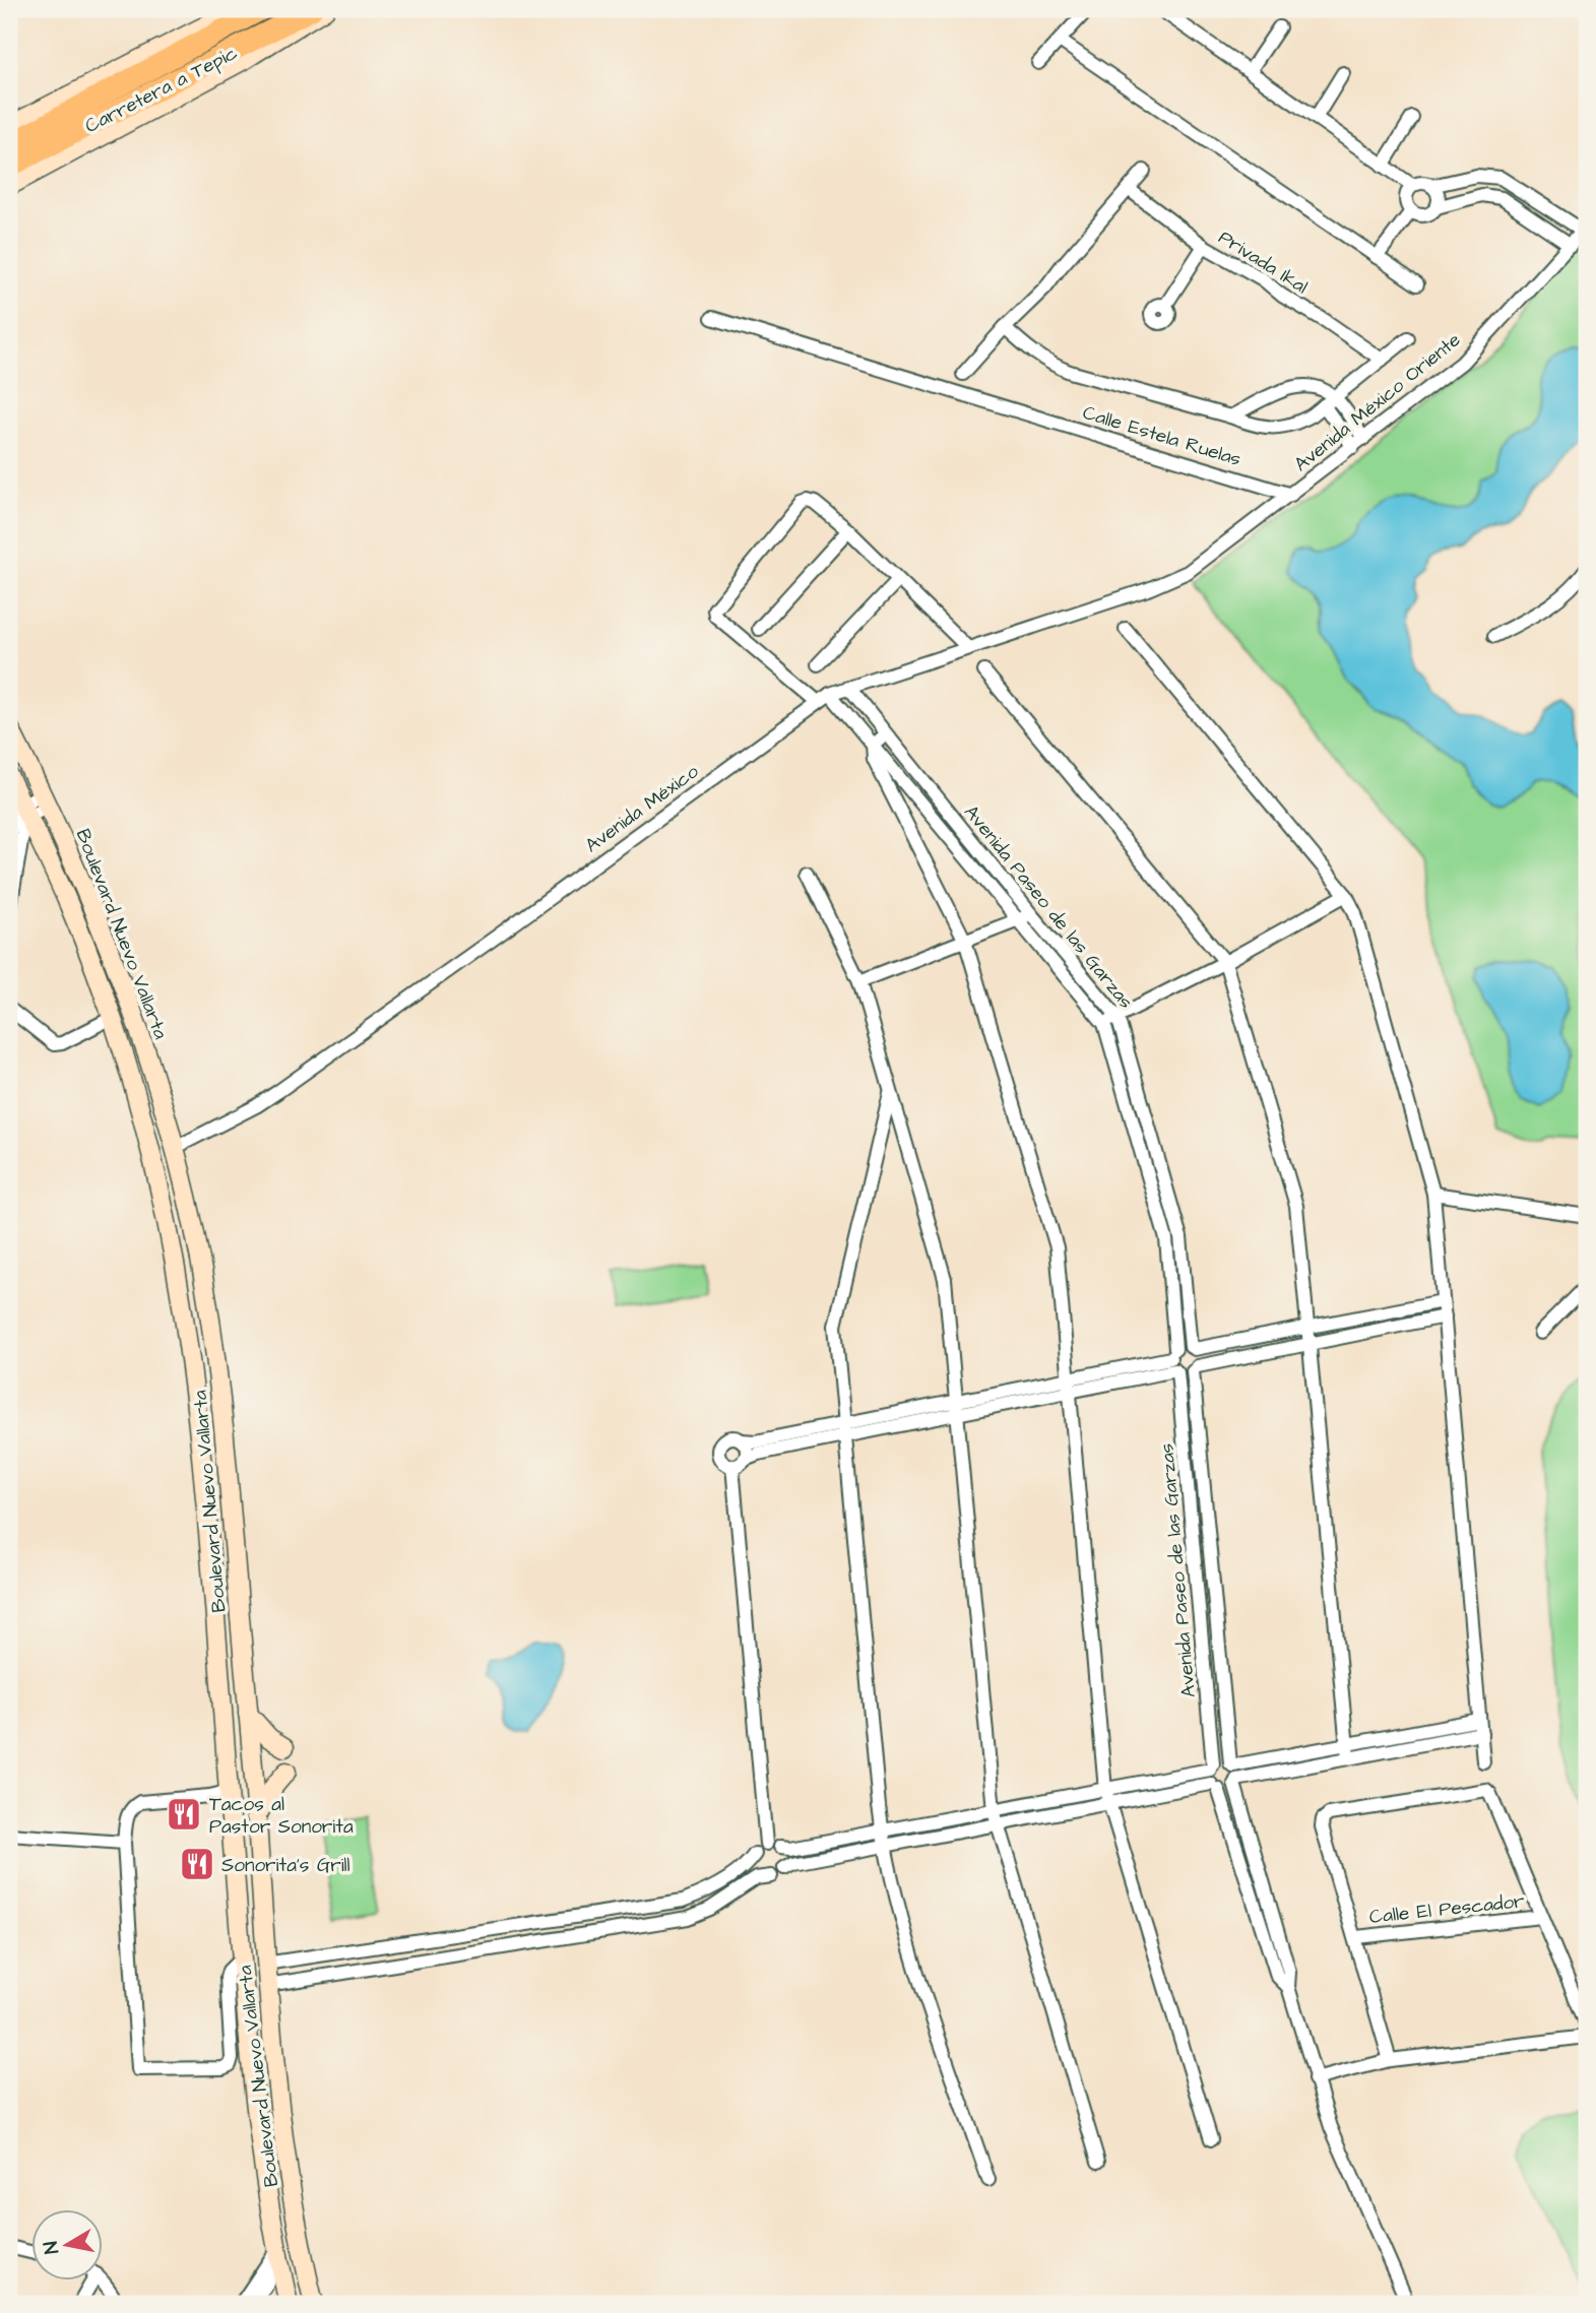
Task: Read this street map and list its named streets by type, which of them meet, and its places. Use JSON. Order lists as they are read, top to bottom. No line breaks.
{"streets":{"highway":["Carretera a Tepic"],"main road":["Boulevard Nuevo Vallarta"],"street":["Privada Ikal","Avenida México Oriente","Calle Estela Ruelas","Avenida México","Avenida Paseo de las Garzas","Calle El Pescador"]},"crossings":[["Avenida México Oriente","Calle Estela Ruelas"],["Avenida México Oriente","Avenida México"],["Avenida México","Avenida Paseo de las Garzas"],["Avenida México","Boulevard Nuevo Vallarta"]],"places":{"restaurant":["Tacos al Pastor Sonorita","Sonorita's Grill"]},"north":"left"}
